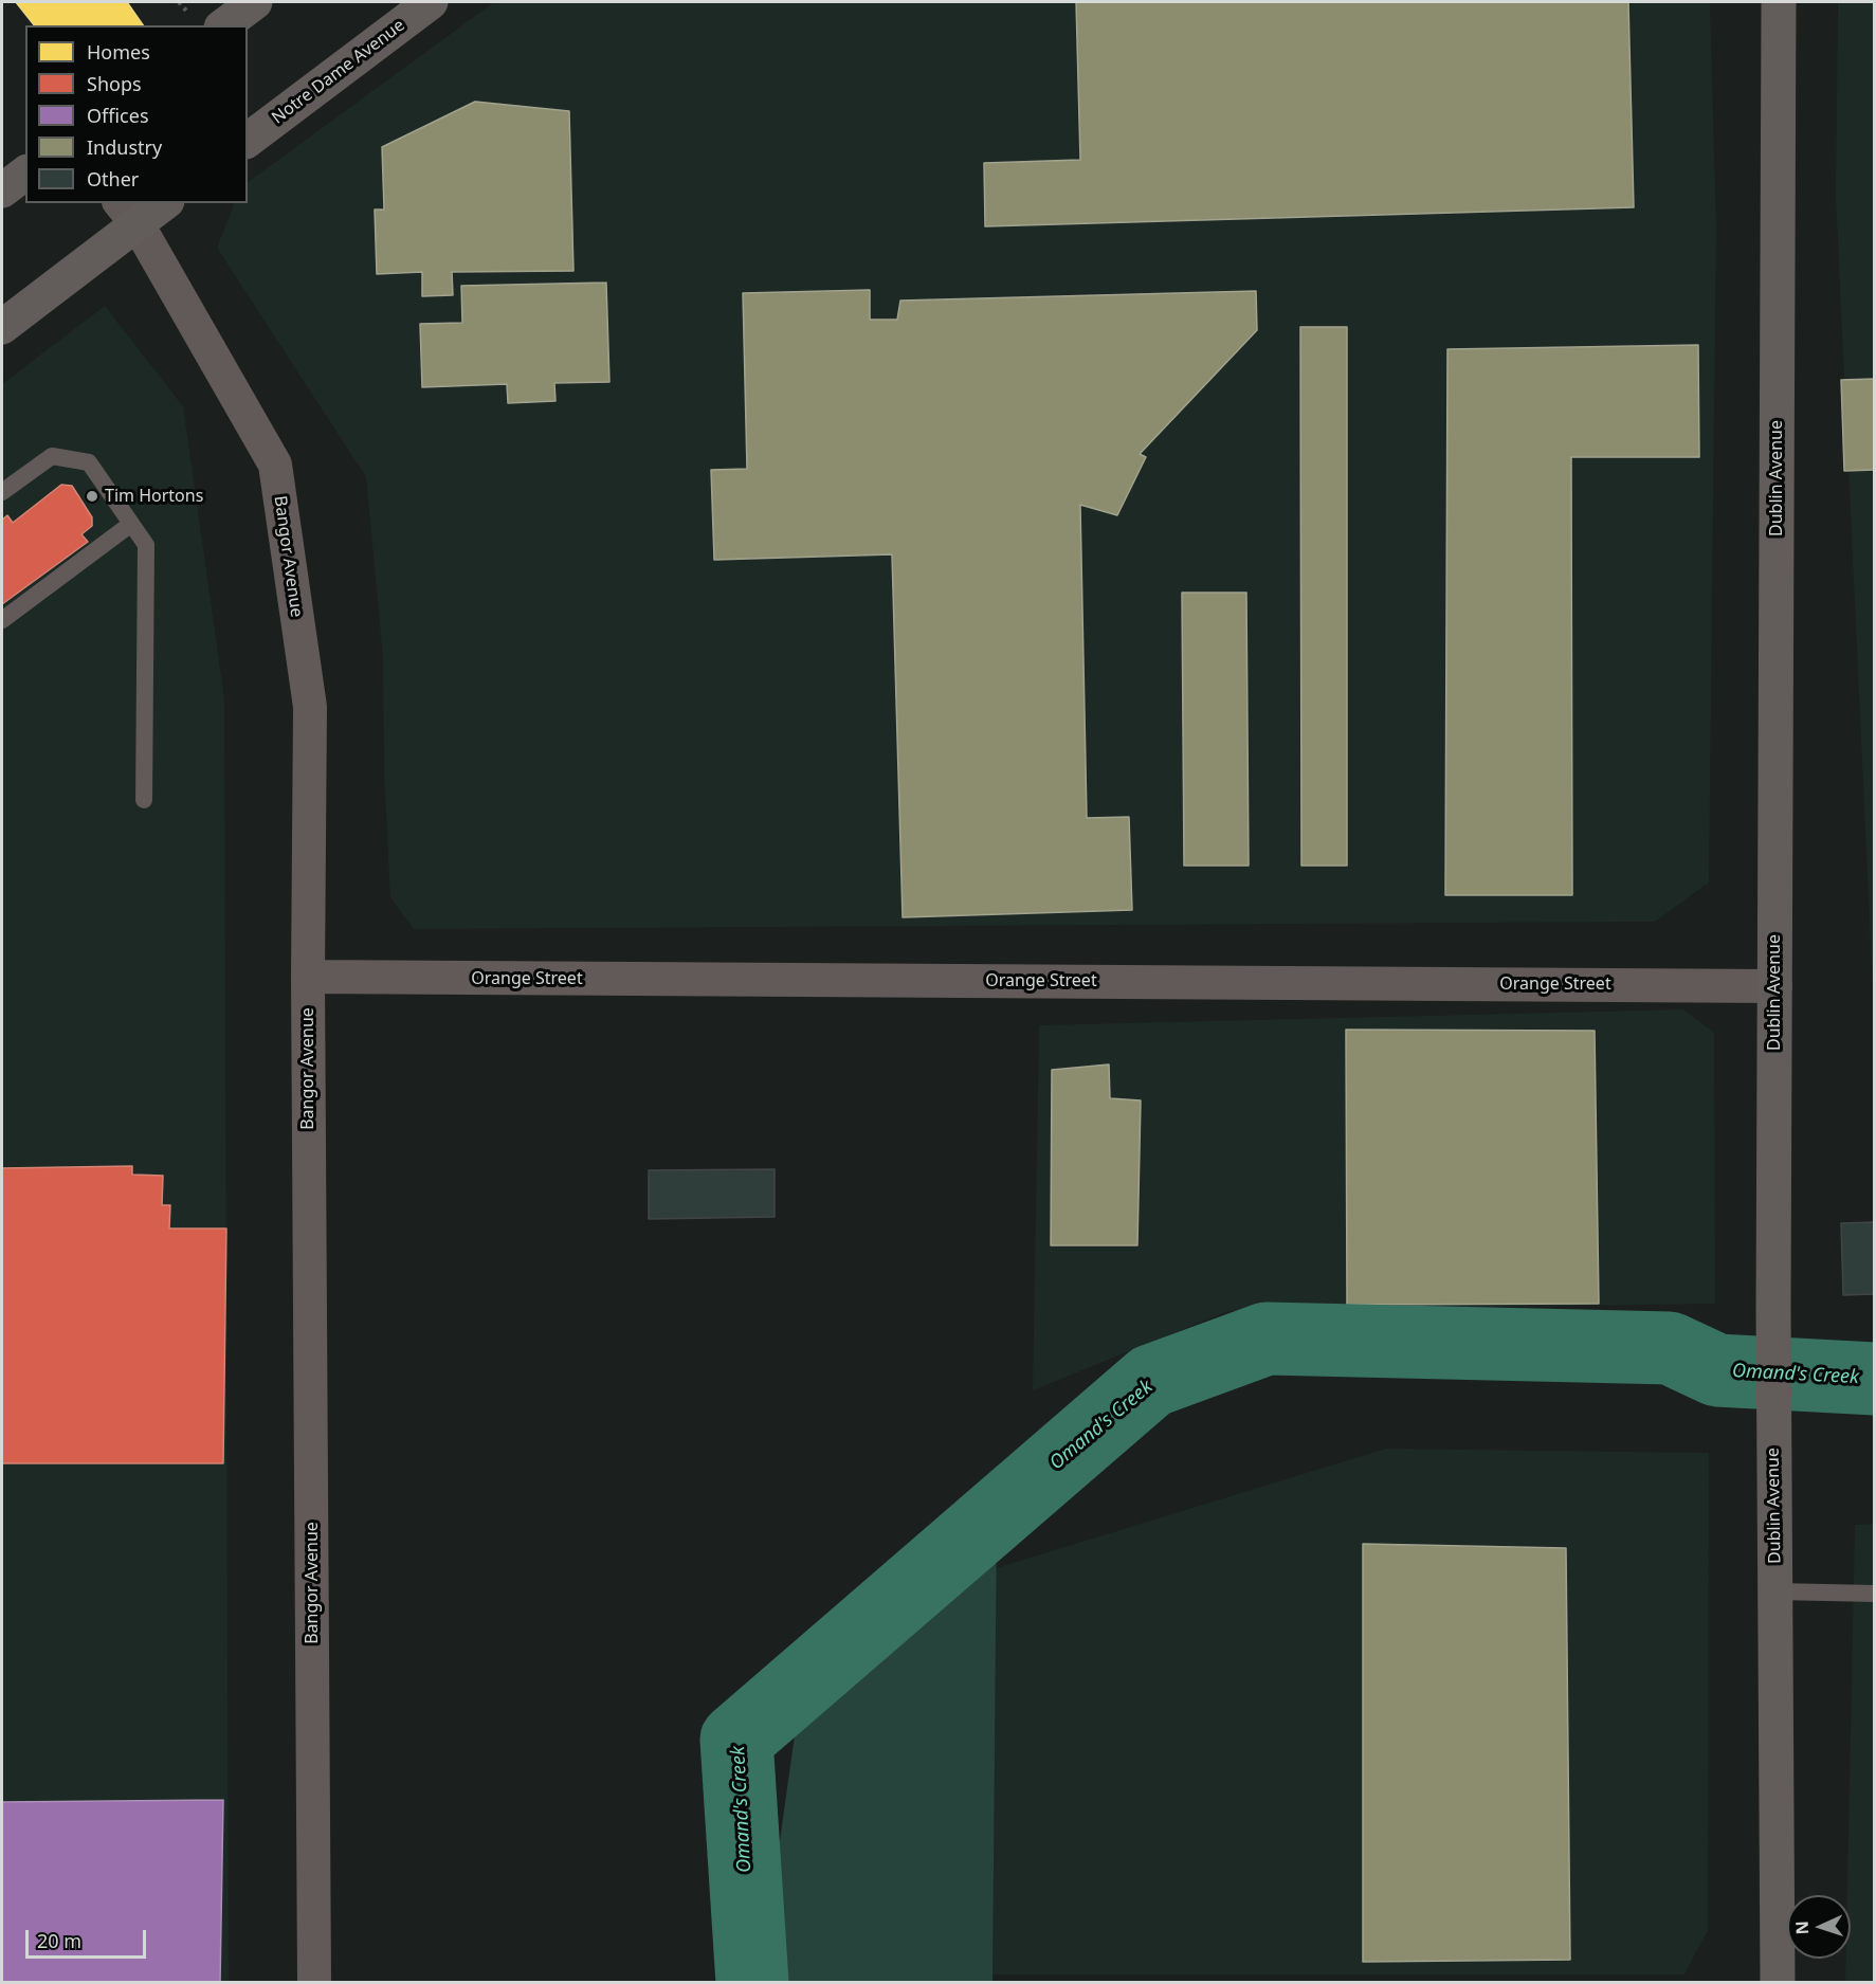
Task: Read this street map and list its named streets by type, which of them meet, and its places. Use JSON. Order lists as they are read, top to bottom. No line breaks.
{"streets":{"main road":["Notre Dame Avenue","Dublin Avenue"],"street":["Bangor Avenue","Orange Street"]},"crossings":[["Dublin Avenue","Orange Street"],["Bangor Avenue","Orange Street"]],"water":["Omand's Creek"],"places":["Tim Hortons"],"legend":["Homes","Shops","Offices","Industry","Other"],"scale_bar":"20 m","north":"left"}
